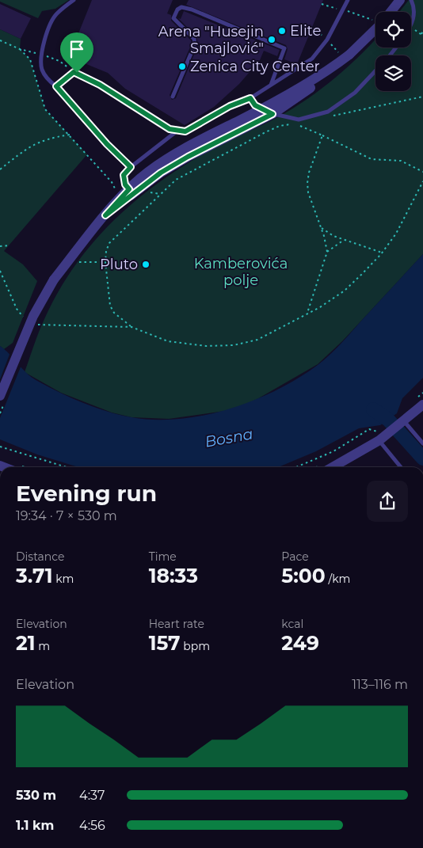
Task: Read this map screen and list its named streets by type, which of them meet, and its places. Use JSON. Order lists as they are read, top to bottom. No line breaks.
{"water":["Bosna"],"parks":["Kamberovića polje"],"places":["Elite","Arena \"Husejin Smajlović\"","Zenica City Center","Pluto"],"page":{"heading":["Evening run","19:34 · 7 × 530 m"],"stats":[["Distance","3.71 km"],["Time","18:33"],["Pace","5:00 /km"],["Elevation","21 m"],["Heart rate","157 bpm"],["kcal","249"]],"chart":["Elevation","113–116 m"],"list":[{"name":"530 m","note":"4:37"},{"name":"1.1 km","note":"4:56"}]}}
